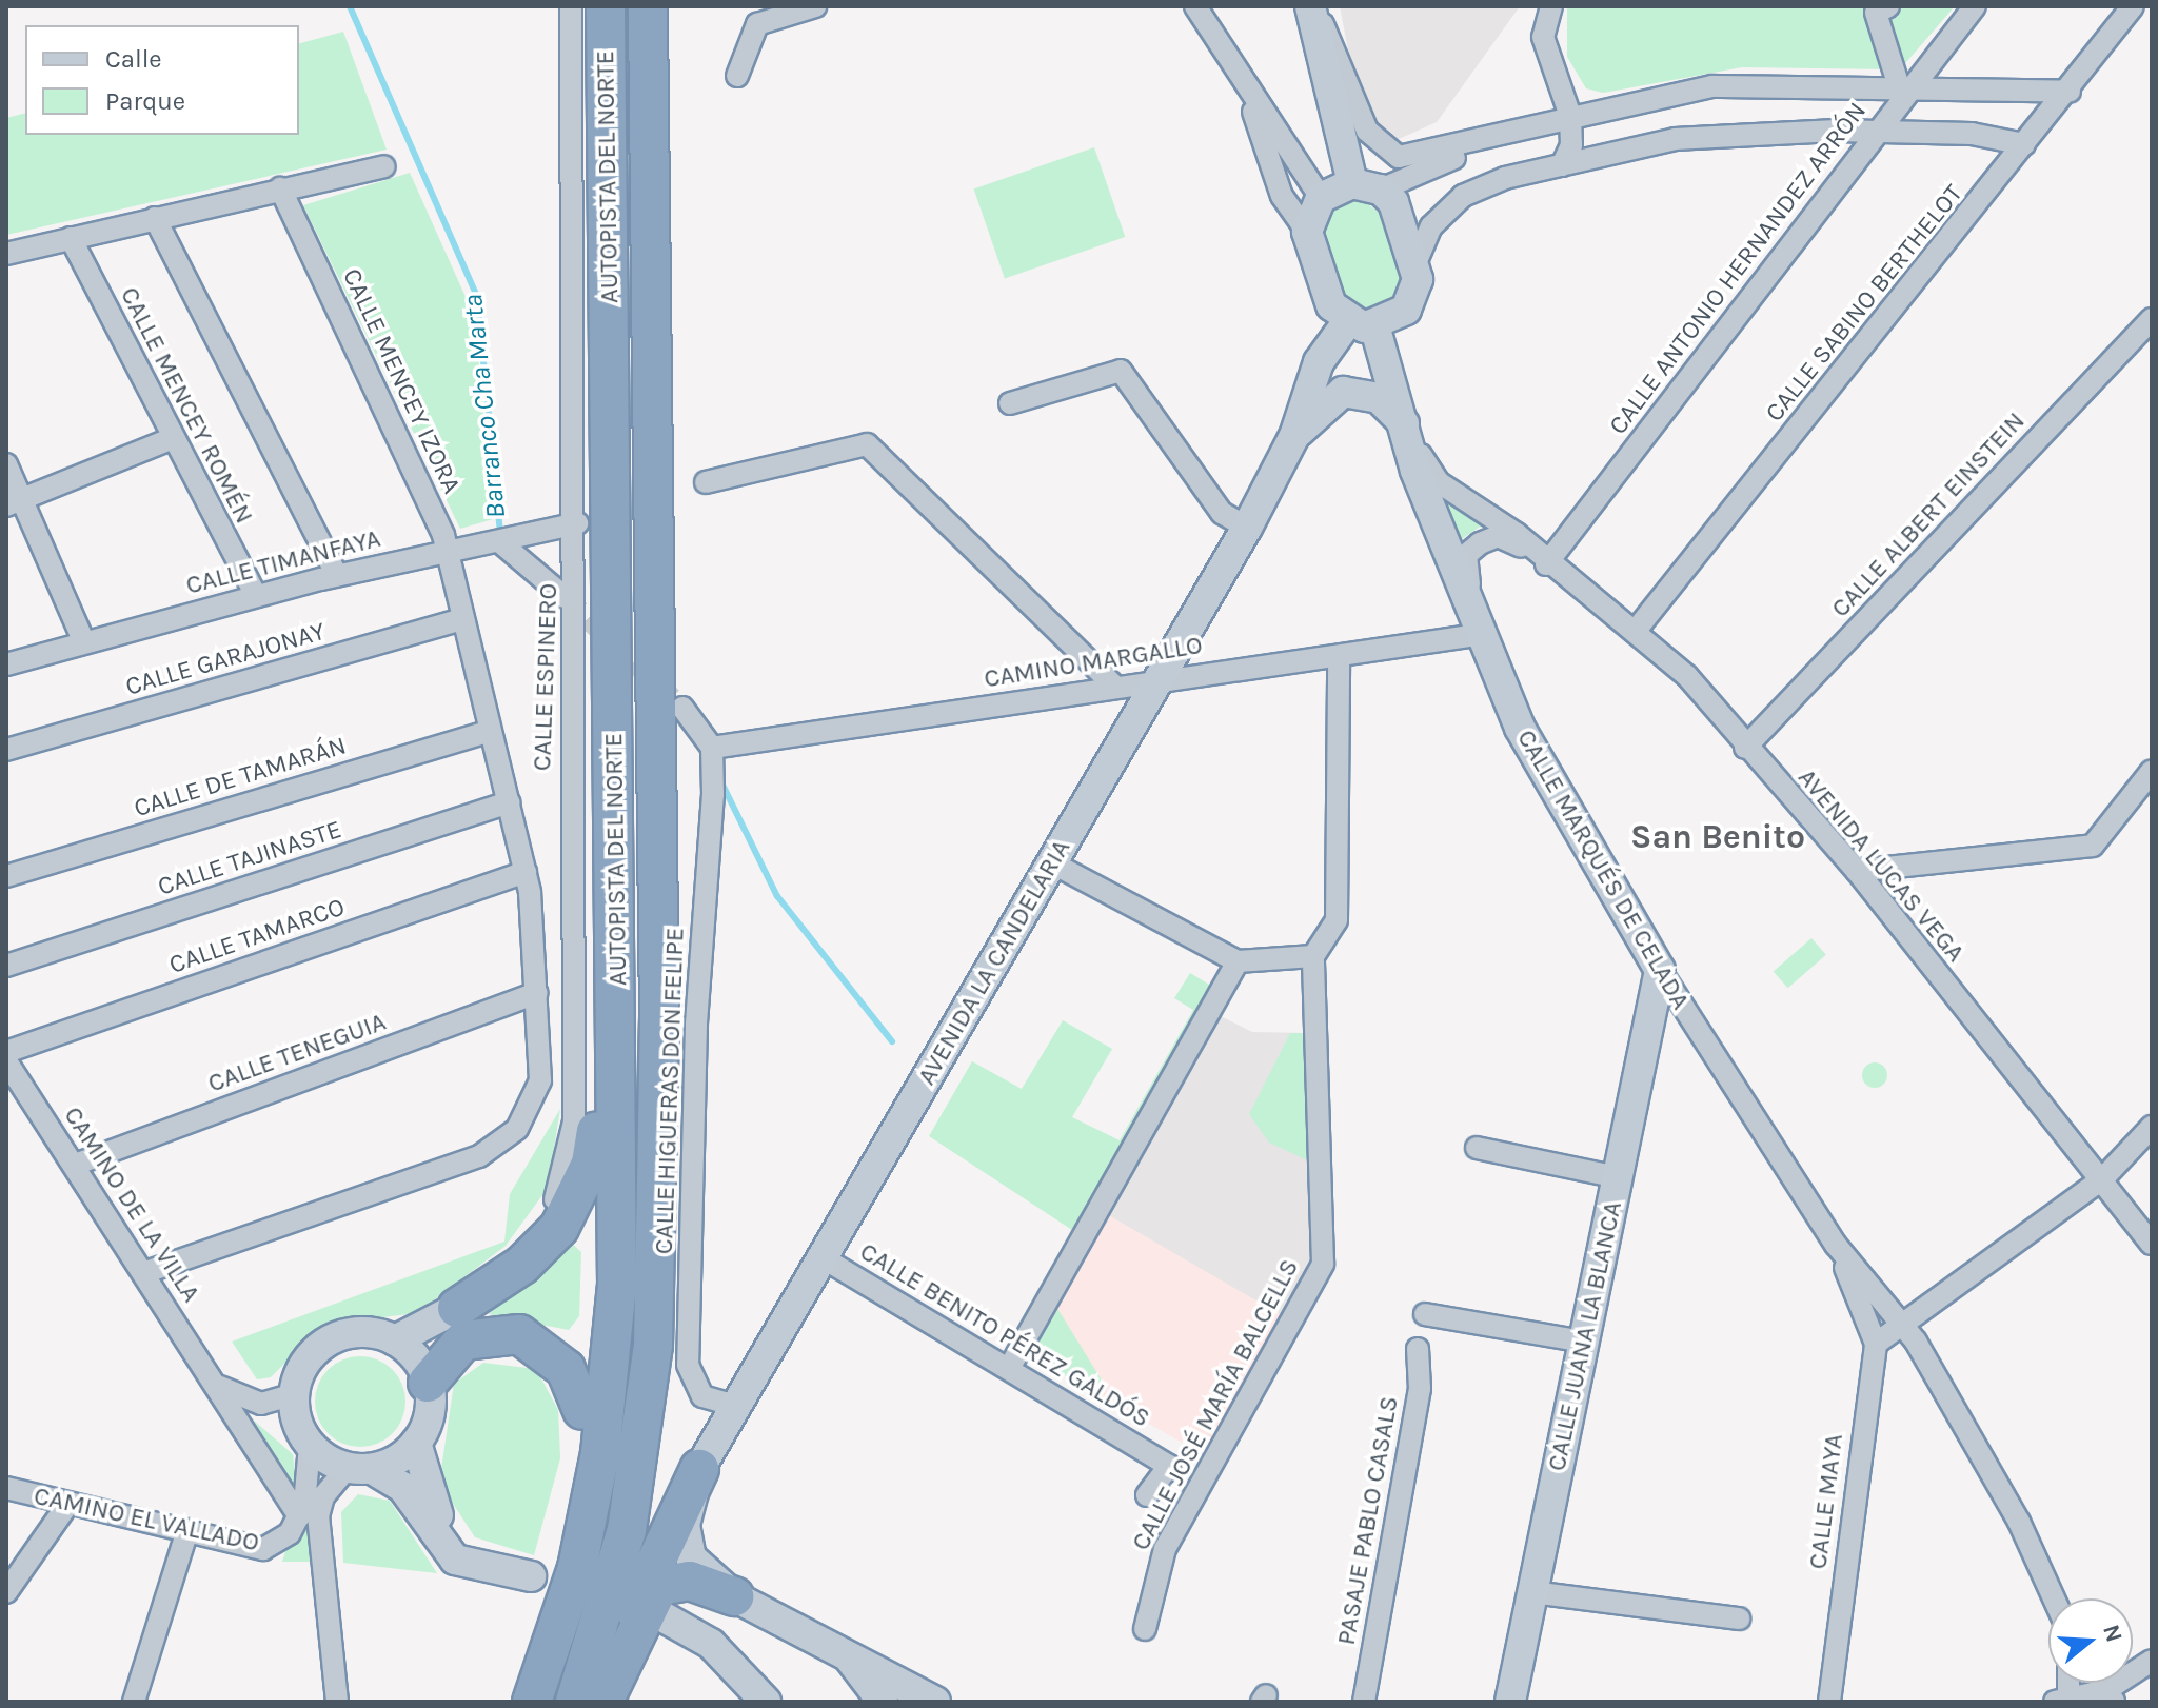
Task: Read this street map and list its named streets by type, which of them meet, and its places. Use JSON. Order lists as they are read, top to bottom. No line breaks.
{"streets":{"highway":["AUTOPISTA DEL NORTE"],"street":["CALLE ANTONIO HERNANDEZ ARRÓN","CALLE SABINO BERTHELOT","CALLE MENCEY IZORA","CALLE MENCEY ROMÉN","CALLE ALBERT EINSTEIN","CALLE TIMANFAYA","CALLE GARAJONAY","CAMINO MARGALLO","CALLE ESPINERO","CALLE DE TAMARÁN","CALLE TAJINASTE","AVENIDA LUCAS VEGA","CALLE MARQUÉS DE CELADA","CALLE TAMARCO","AVENIDA LA CANDELARIA","CALLE TENEGUIA","CALLE HIGUERAS DON FELIPE","CAMINO DE LA VILLA","CALLE BENITO PÉREZ GALDÓS","CALLE JUANA LA BLANCA","CALLE JOSÉ MARÍA BALCELLS","CALLE MAYA","CAMINO EL VALLADO","PASAJE PABLO CASALS"]},"crossings":[["CALLE ANTONIO HERNANDEZ ARRÓN","AVENIDA LUCAS VEGA"],["CALLE SABINO BERTHELOT","AVENIDA LUCAS VEGA"],["CALLE MENCEY IZORA","CALLE TIMANFAYA"],["CALLE MENCEY IZORA","CALLE GARAJONAY"],["CALLE MENCEY IZORA","CALLE DE TAMARÁN"],["CALLE MENCEY IZORA","CALLE TAJINASTE"],["CALLE MENCEY IZORA","CALLE TAMARCO"],["CALLE MENCEY IZORA","CALLE TENEGUIA"],["CALLE MENCEY IZORA","CAMINO DE LA VILLA"],["CALLE MENCEY ROMÉN","CALLE TIMANFAYA"],["CALLE ALBERT EINSTEIN","AVENIDA LUCAS VEGA"],["CALLE TIMANFAYA","CALLE ESPINERO"],["CAMINO MARGALLO","AVENIDA LUCAS VEGA"],["CAMINO MARGALLO","CALLE MARQUÉS DE CELADA"],["CAMINO MARGALLO","AVENIDA LA CANDELARIA"],["CAMINO MARGALLO","CALLE HIGUERAS DON FELIPE"],["AVENIDA LUCAS VEGA","CALLE MARQUÉS DE CELADA"],["CALLE MARQUÉS DE CELADA","AVENIDA LA CANDELARIA"],["CALLE MARQUÉS DE CELADA","CALLE JUANA LA BLANCA"],["CALLE MARQUÉS DE CELADA","CALLE MAYA"],["AVENIDA LA CANDELARIA","CALLE HIGUERAS DON FELIPE"],["AVENIDA LA CANDELARIA","CALLE BENITO PÉREZ GALDÓS"],["CALLE TENEGUIA","CAMINO DE LA VILLA"],["CAMINO DE LA VILLA","CAMINO EL VALLADO"]],"districts":["San Benito"],"water":["Barranco Cha Marta"],"legend":["Calle","Parque"],"north":"right"}
